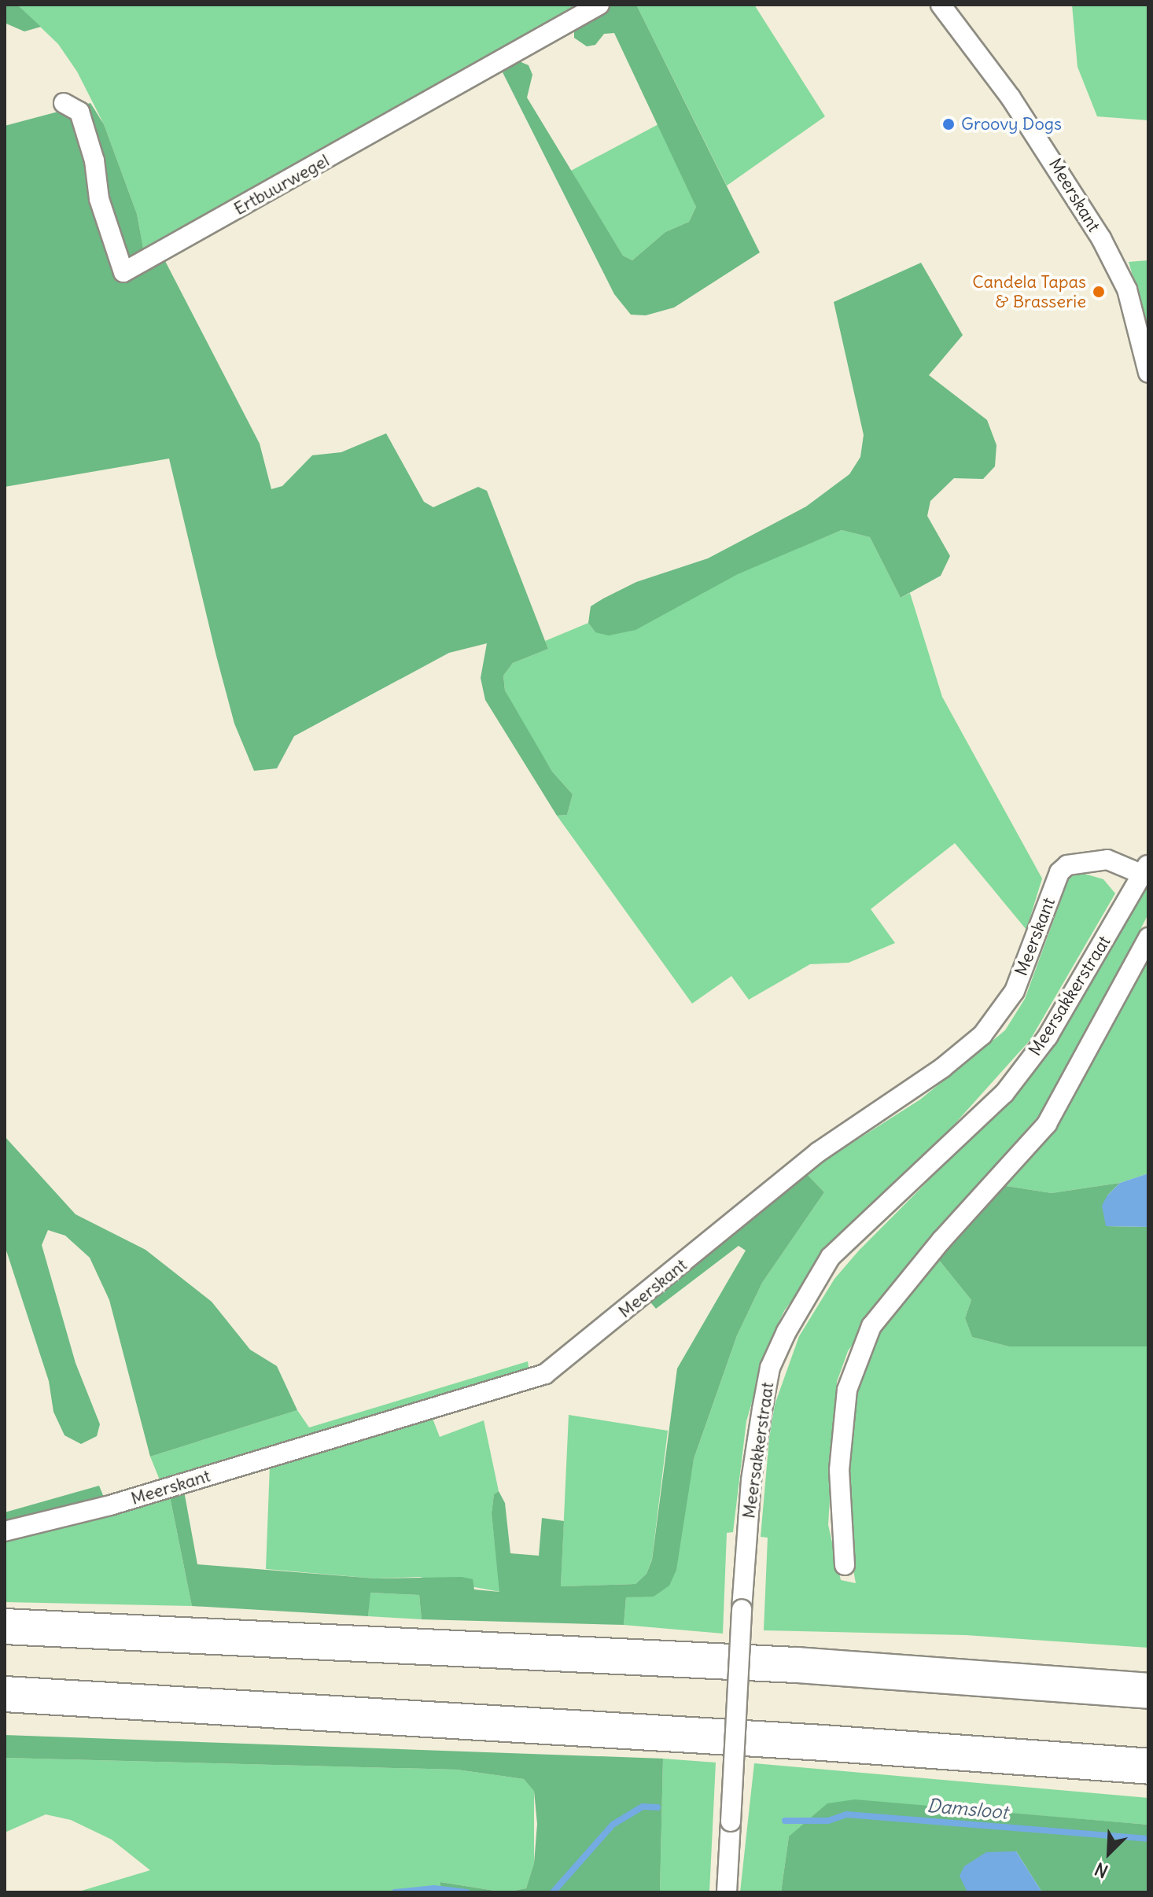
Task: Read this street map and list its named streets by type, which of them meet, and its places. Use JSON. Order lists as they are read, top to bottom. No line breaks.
{"streets":{"street":["Ertbuurwegel","Meerskant","Meersakkerstraat"]},"crossings":[["Meerskant","Meersakkerstraat"]],"water":["Damsloot"],"places":["Groovy Dogs","Candela Tapas & Brasserie"],"north":"bottom left"}
